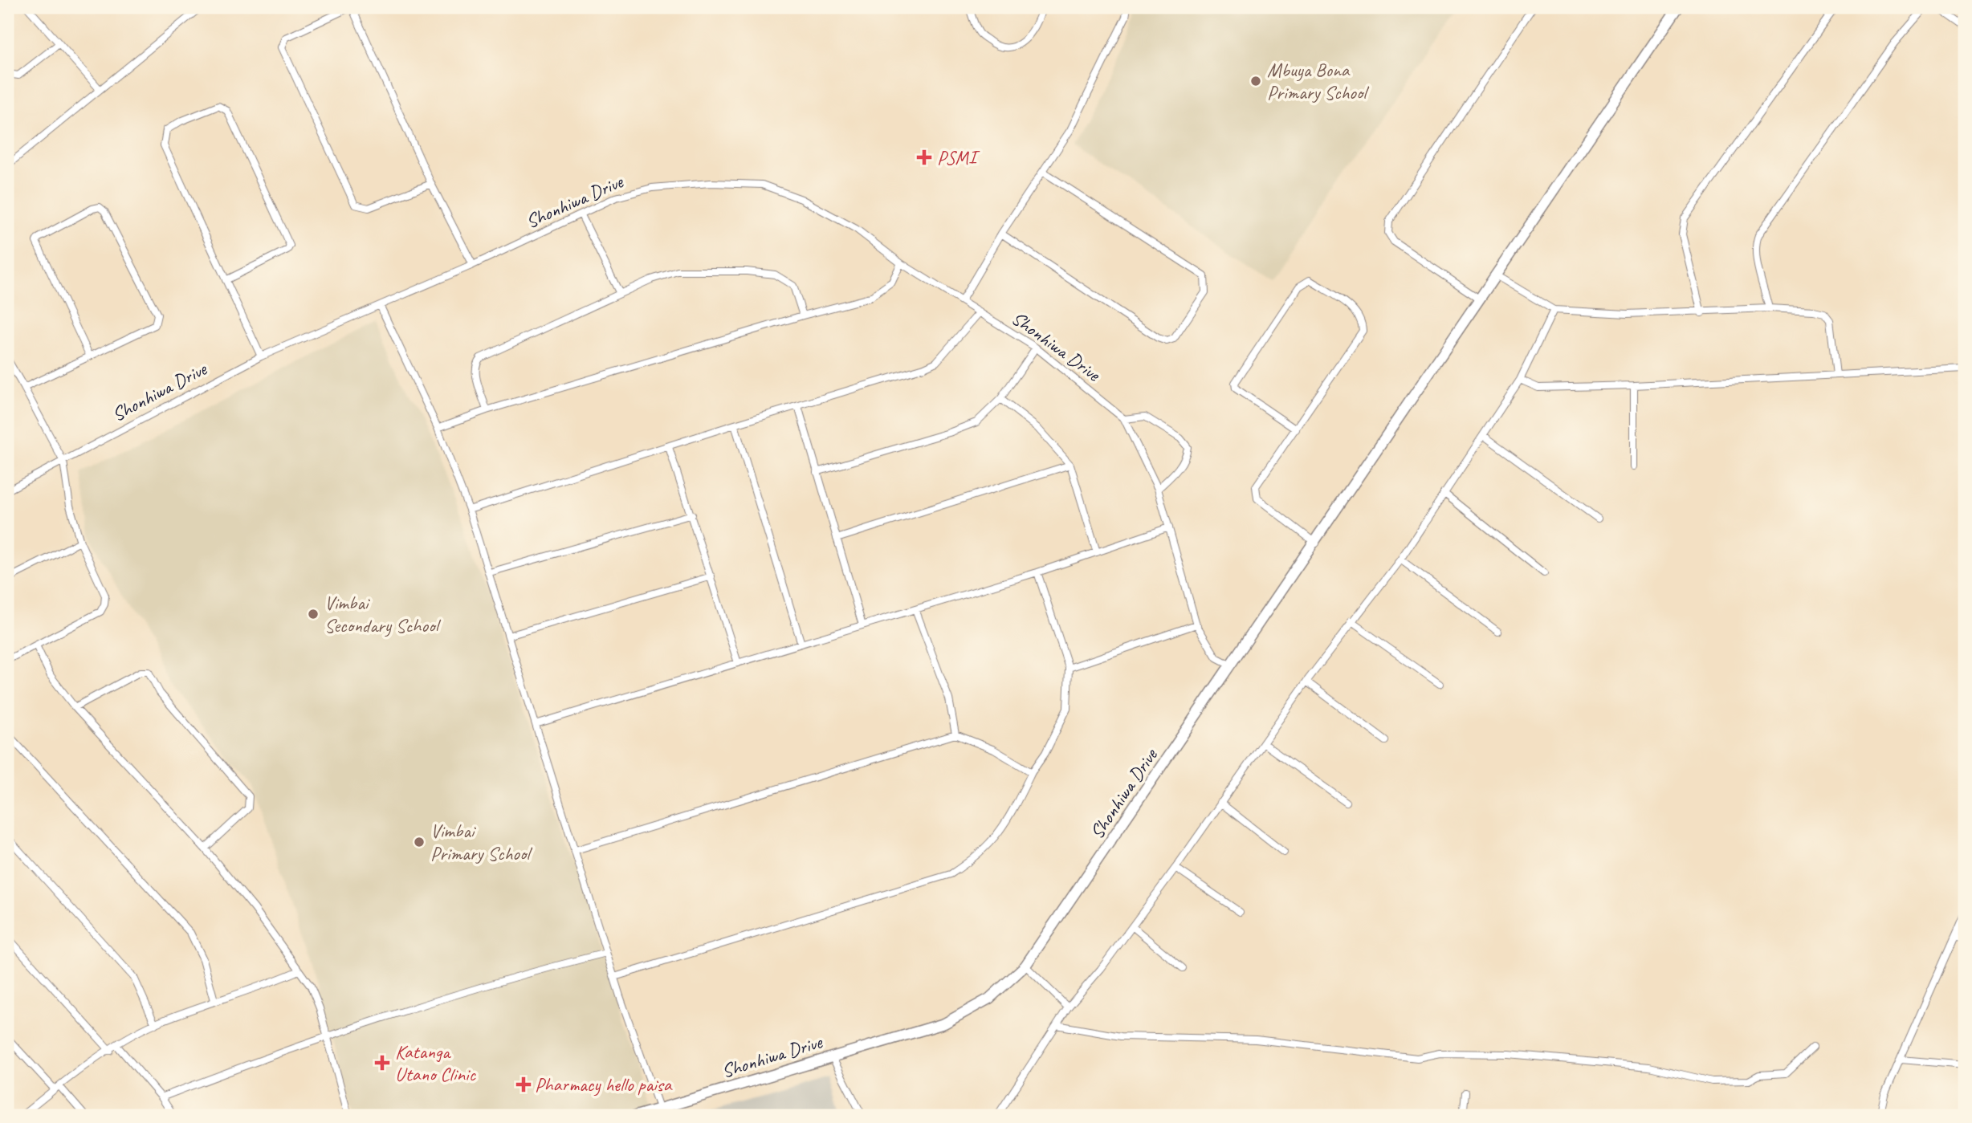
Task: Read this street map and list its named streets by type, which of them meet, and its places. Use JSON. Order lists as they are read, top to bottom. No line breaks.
{"streets":{"street":["Shonhiwa Drive"]},"places":{"other":["Mbuya Bona Primary School","Vimbai Secondary School","Vimbai Primary School"],"health":["PSMI","Katanga Utano Clinic","Pharmacy hello paisa"]}}
